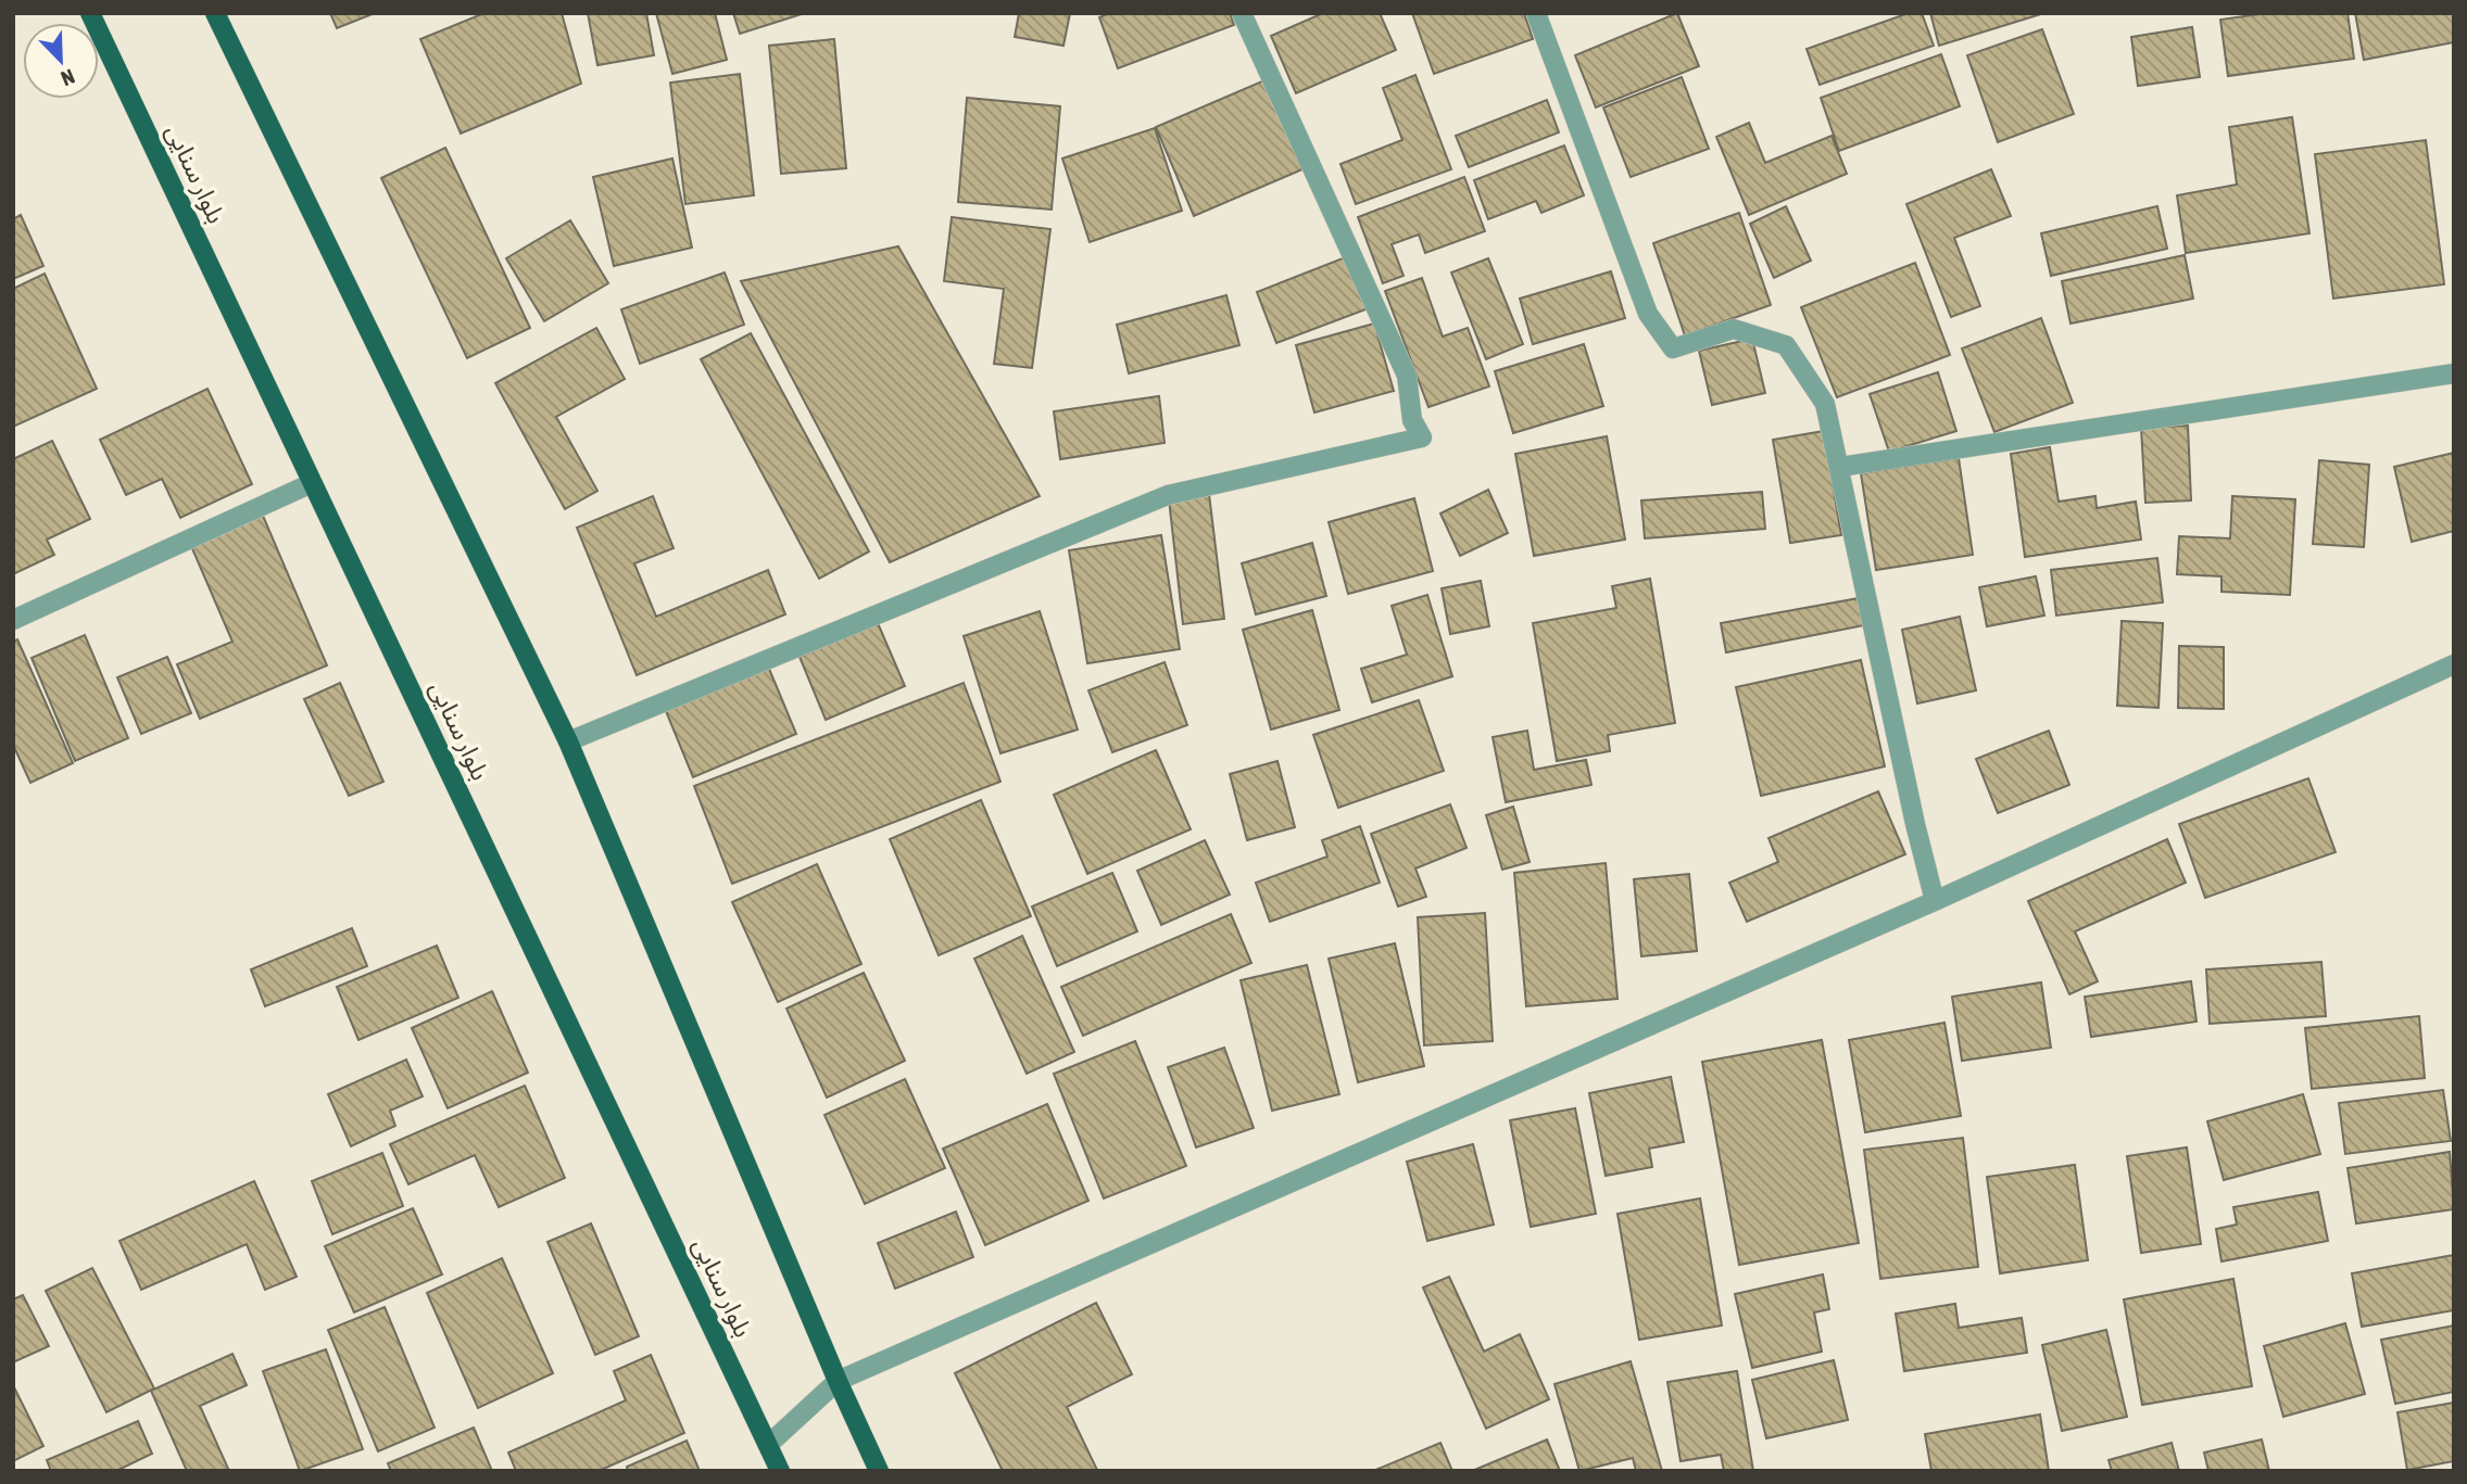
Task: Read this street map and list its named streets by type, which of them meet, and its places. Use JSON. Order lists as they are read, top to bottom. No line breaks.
{"streets":{"main road":["بلوار سنایی"]},"north":"bottom right"}
